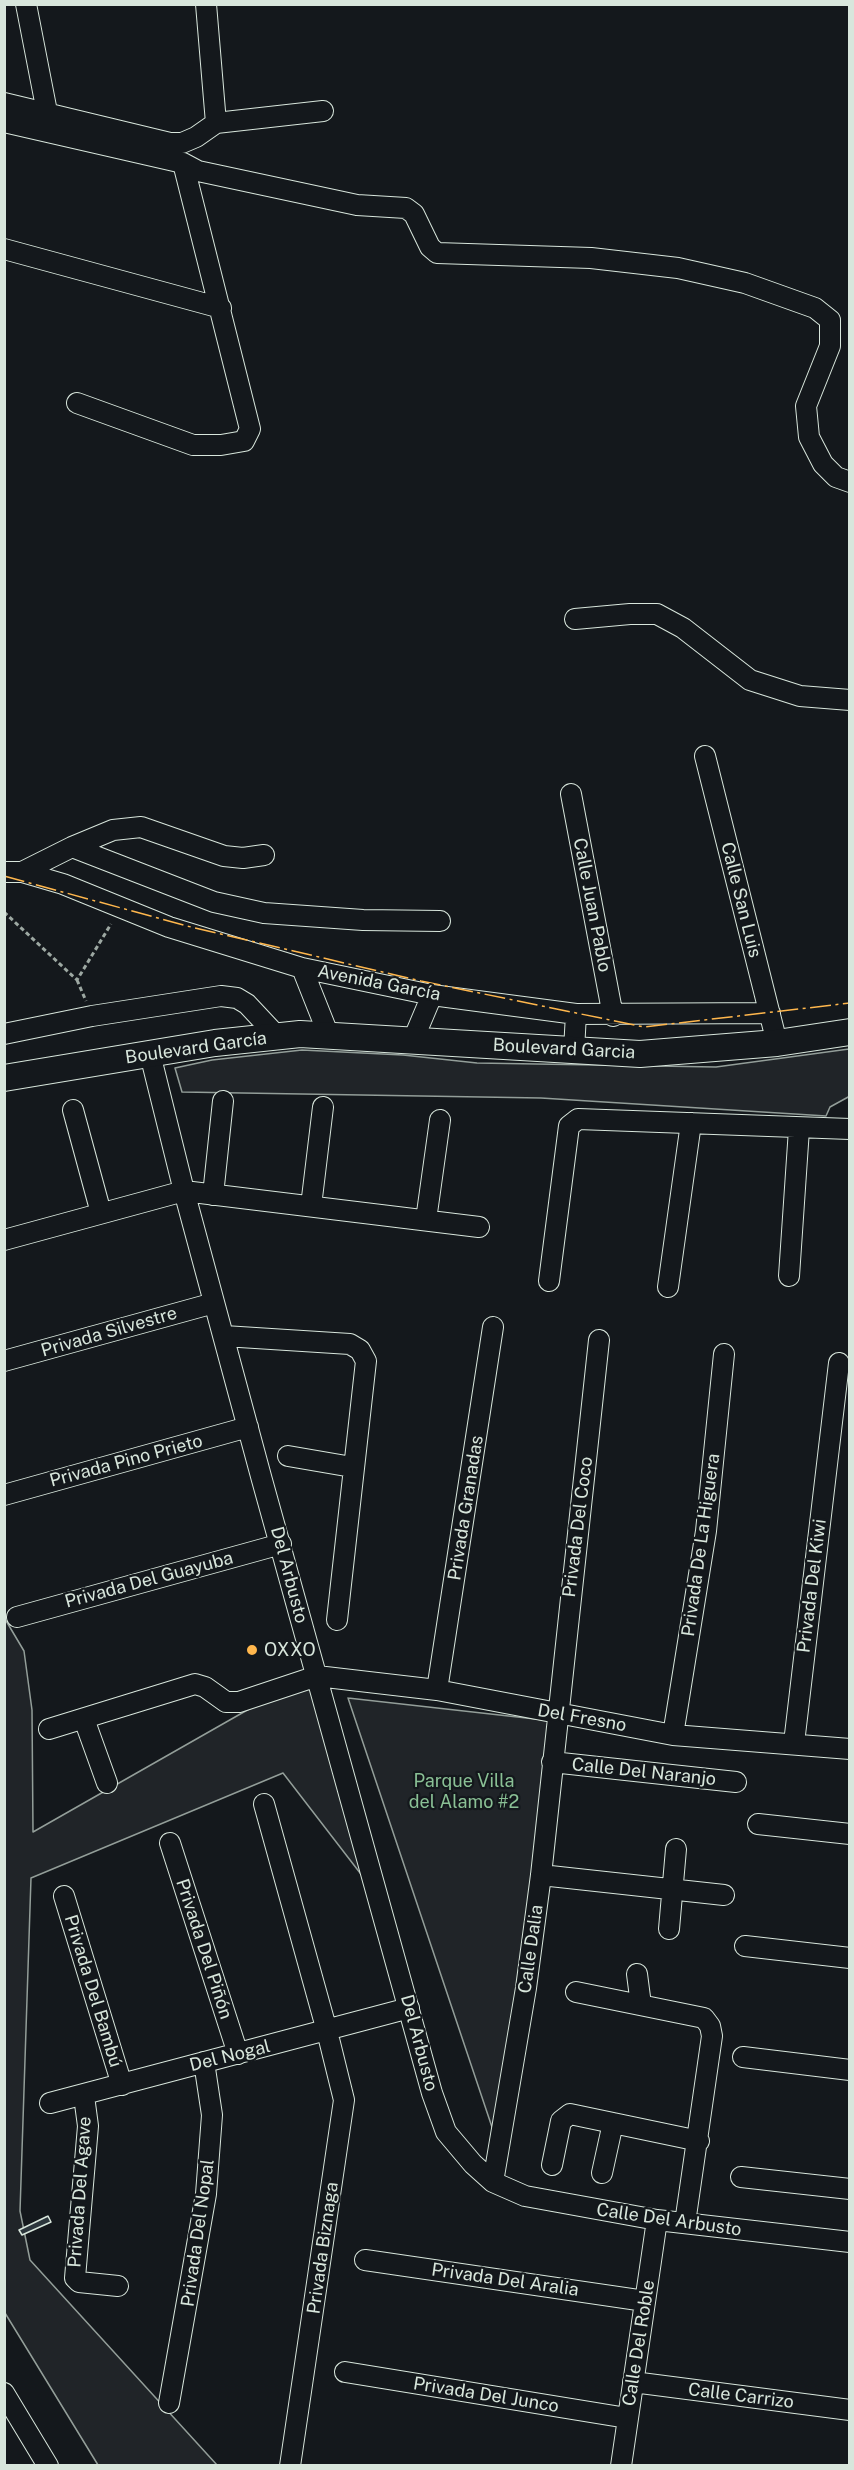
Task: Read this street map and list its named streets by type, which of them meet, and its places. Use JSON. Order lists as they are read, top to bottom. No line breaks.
{"streets":{"main road":["Boulevard García","Boulevard Garcia"],"street":["Calle San Luis","Calle Juan Pablo","Avenida García","Privada Silvestre","Privada Pino Prieto","Privada Granadas","Privada Del Coco","Privada De La Higuera","Del Arbusto","Privada Del Guayuba","Privada Del Kiwi","Del Fresno","Calle Del Naranjo","Privada Del Piñón","Calle Dalia","Privada Del Bambú","Del Nogal","Privada Del Agave","Calle Del Arbusto","Privada Del Nopal","Privada Biznaga","Privada Del Aralia","Calle Del Roble","Privada Del Junco","Calle Carrizo"]},"crossings":[["Calle San Luis","Avenida García"],["Calle San Luis","Boulevard Garcia"],["Calle Juan Pablo","Avenida García"],["Boulevard García","Boulevard Garcia"],["Boulevard García","Del Arbusto"],["Privada Silvestre","Del Arbusto"],["Privada Pino Prieto","Del Arbusto"],["Privada Granadas","Del Fresno"],["Privada Del Coco","Del Fresno"],["Privada Del Coco","Calle Dalia"],["Privada De La Higuera","Del Fresno"],["Del Arbusto","Privada Del Guayuba"],["Del Arbusto","Del Fresno"],["Del Arbusto","Calle Dalia"],["Del Arbusto","Del Nogal"],["Del Arbusto","Calle Del Arbusto"],["Privada Del Kiwi","Del Fresno"],["Del Fresno","Calle Dalia"],["Calle Del Naranjo","Calle Dalia"],["Privada Del Piñón","Del Nogal"],["Calle Dalia","Calle Del Arbusto"],["Privada Del Bambú","Del Nogal"],["Del Nogal","Privada Del Agave"],["Del Nogal","Privada Del Nopal"],["Del Nogal","Privada Biznaga"],["Calle Del Arbusto","Calle Del Roble"],["Privada Del Aralia","Calle Del Roble"],["Calle Del Roble","Privada Del Junco"],["Calle Del Roble","Calle Carrizo"]],"parks":["Parque Villa del Alamo #2"],"places":["OXXO"]}
